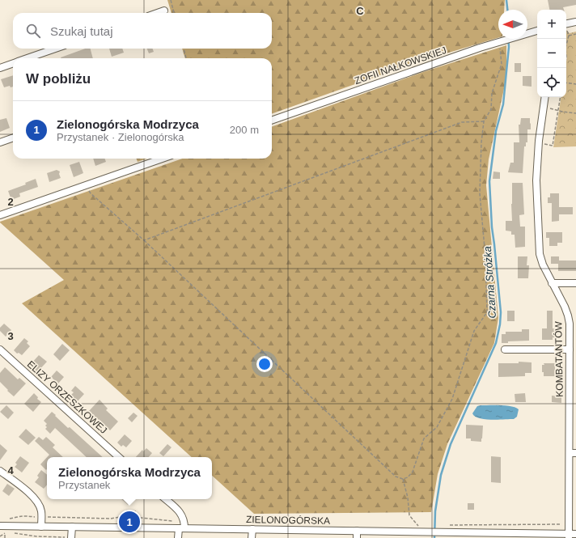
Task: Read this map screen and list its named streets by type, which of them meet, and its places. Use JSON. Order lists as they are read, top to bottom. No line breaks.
{"streets":{"street":["ZOFII NAŁKOWSKIEJ","KOMBATANTÓW","ELIZY ORZESZKOWEJ","ZIELONOGÓRSKA"]},"crossings":[["KOMBATANTÓW","ZIELONOGÓRSKA"]],"water":["Czarna Stróżka"],"north":"left","page":{"map_buttons":["+","−"],"search":"Szukaj tutaj","heading":"W pobliżu","list":[{"mark":"1","name":"Zielonogórska Modrzyca","note":"Przystanek · Zielonogórska","value":"200 m"}],"popup":["Zielonogórska Modrzyca","Przystanek"],"pins":"1"},"grid":{"columns":["C"],"rows":["2","3","4"]}}
